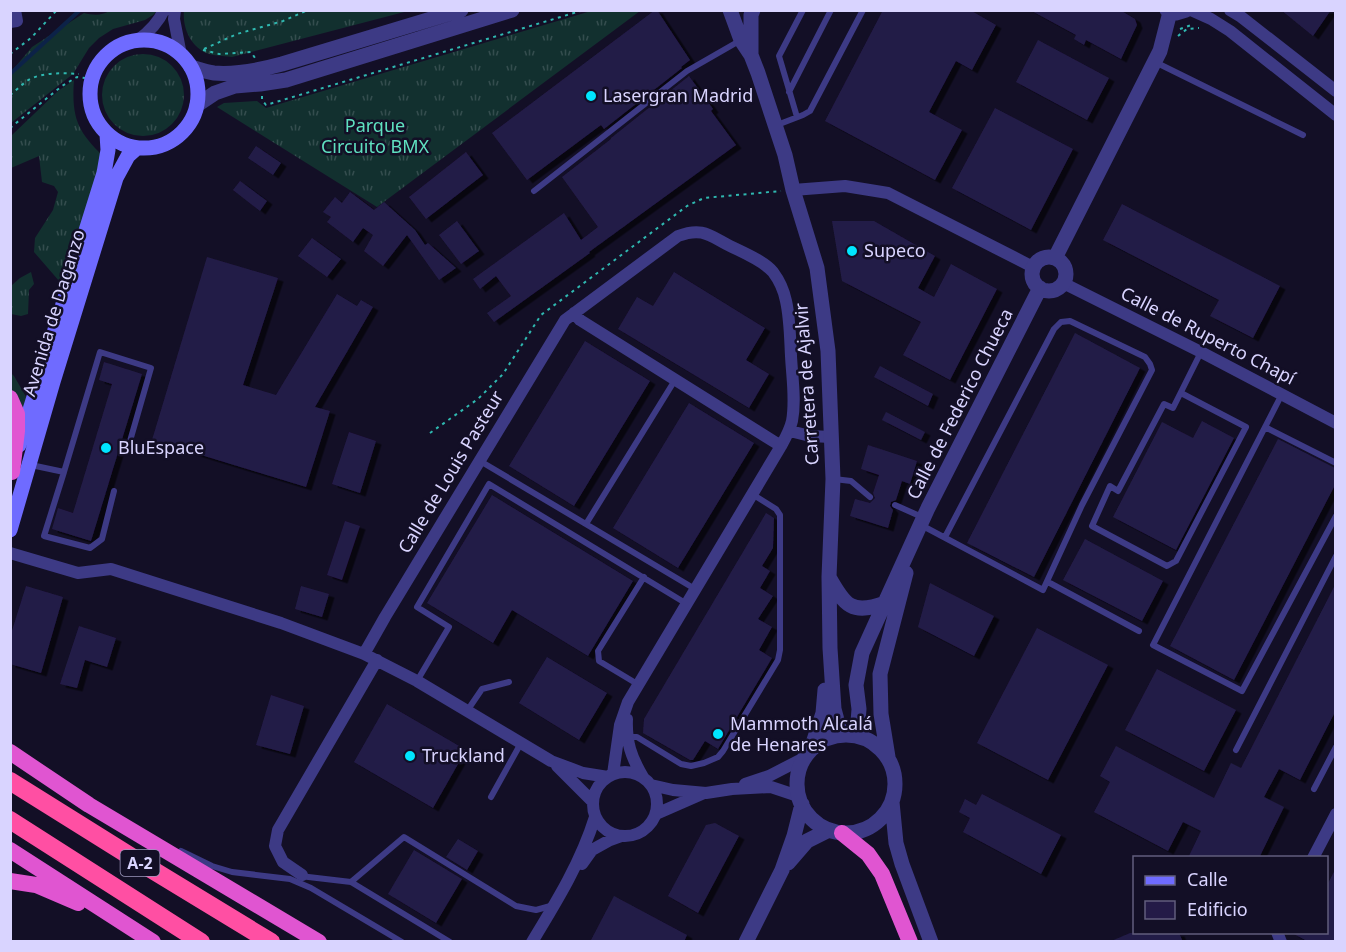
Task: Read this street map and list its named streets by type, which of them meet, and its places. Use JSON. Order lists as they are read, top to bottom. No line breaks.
{"streets":{"highway":["A-2"],"main road":["Avenida de Daganzo"],"street":["Calle de Ruperto Chapí","Carretera de Ajalvir","Calle de Federico Chueca","Calle de Louis Pasteur"]},"crossings":[["Calle de Ruperto Chapí","Calle de Federico Chueca"]],"parks":["Parque Circuito BMX"],"places":["Lasergran Madrid","Supeco","BluEspace","Mammoth Alcalá de Henares","Truckland"],"legend":["Calle","Edificio"]}
